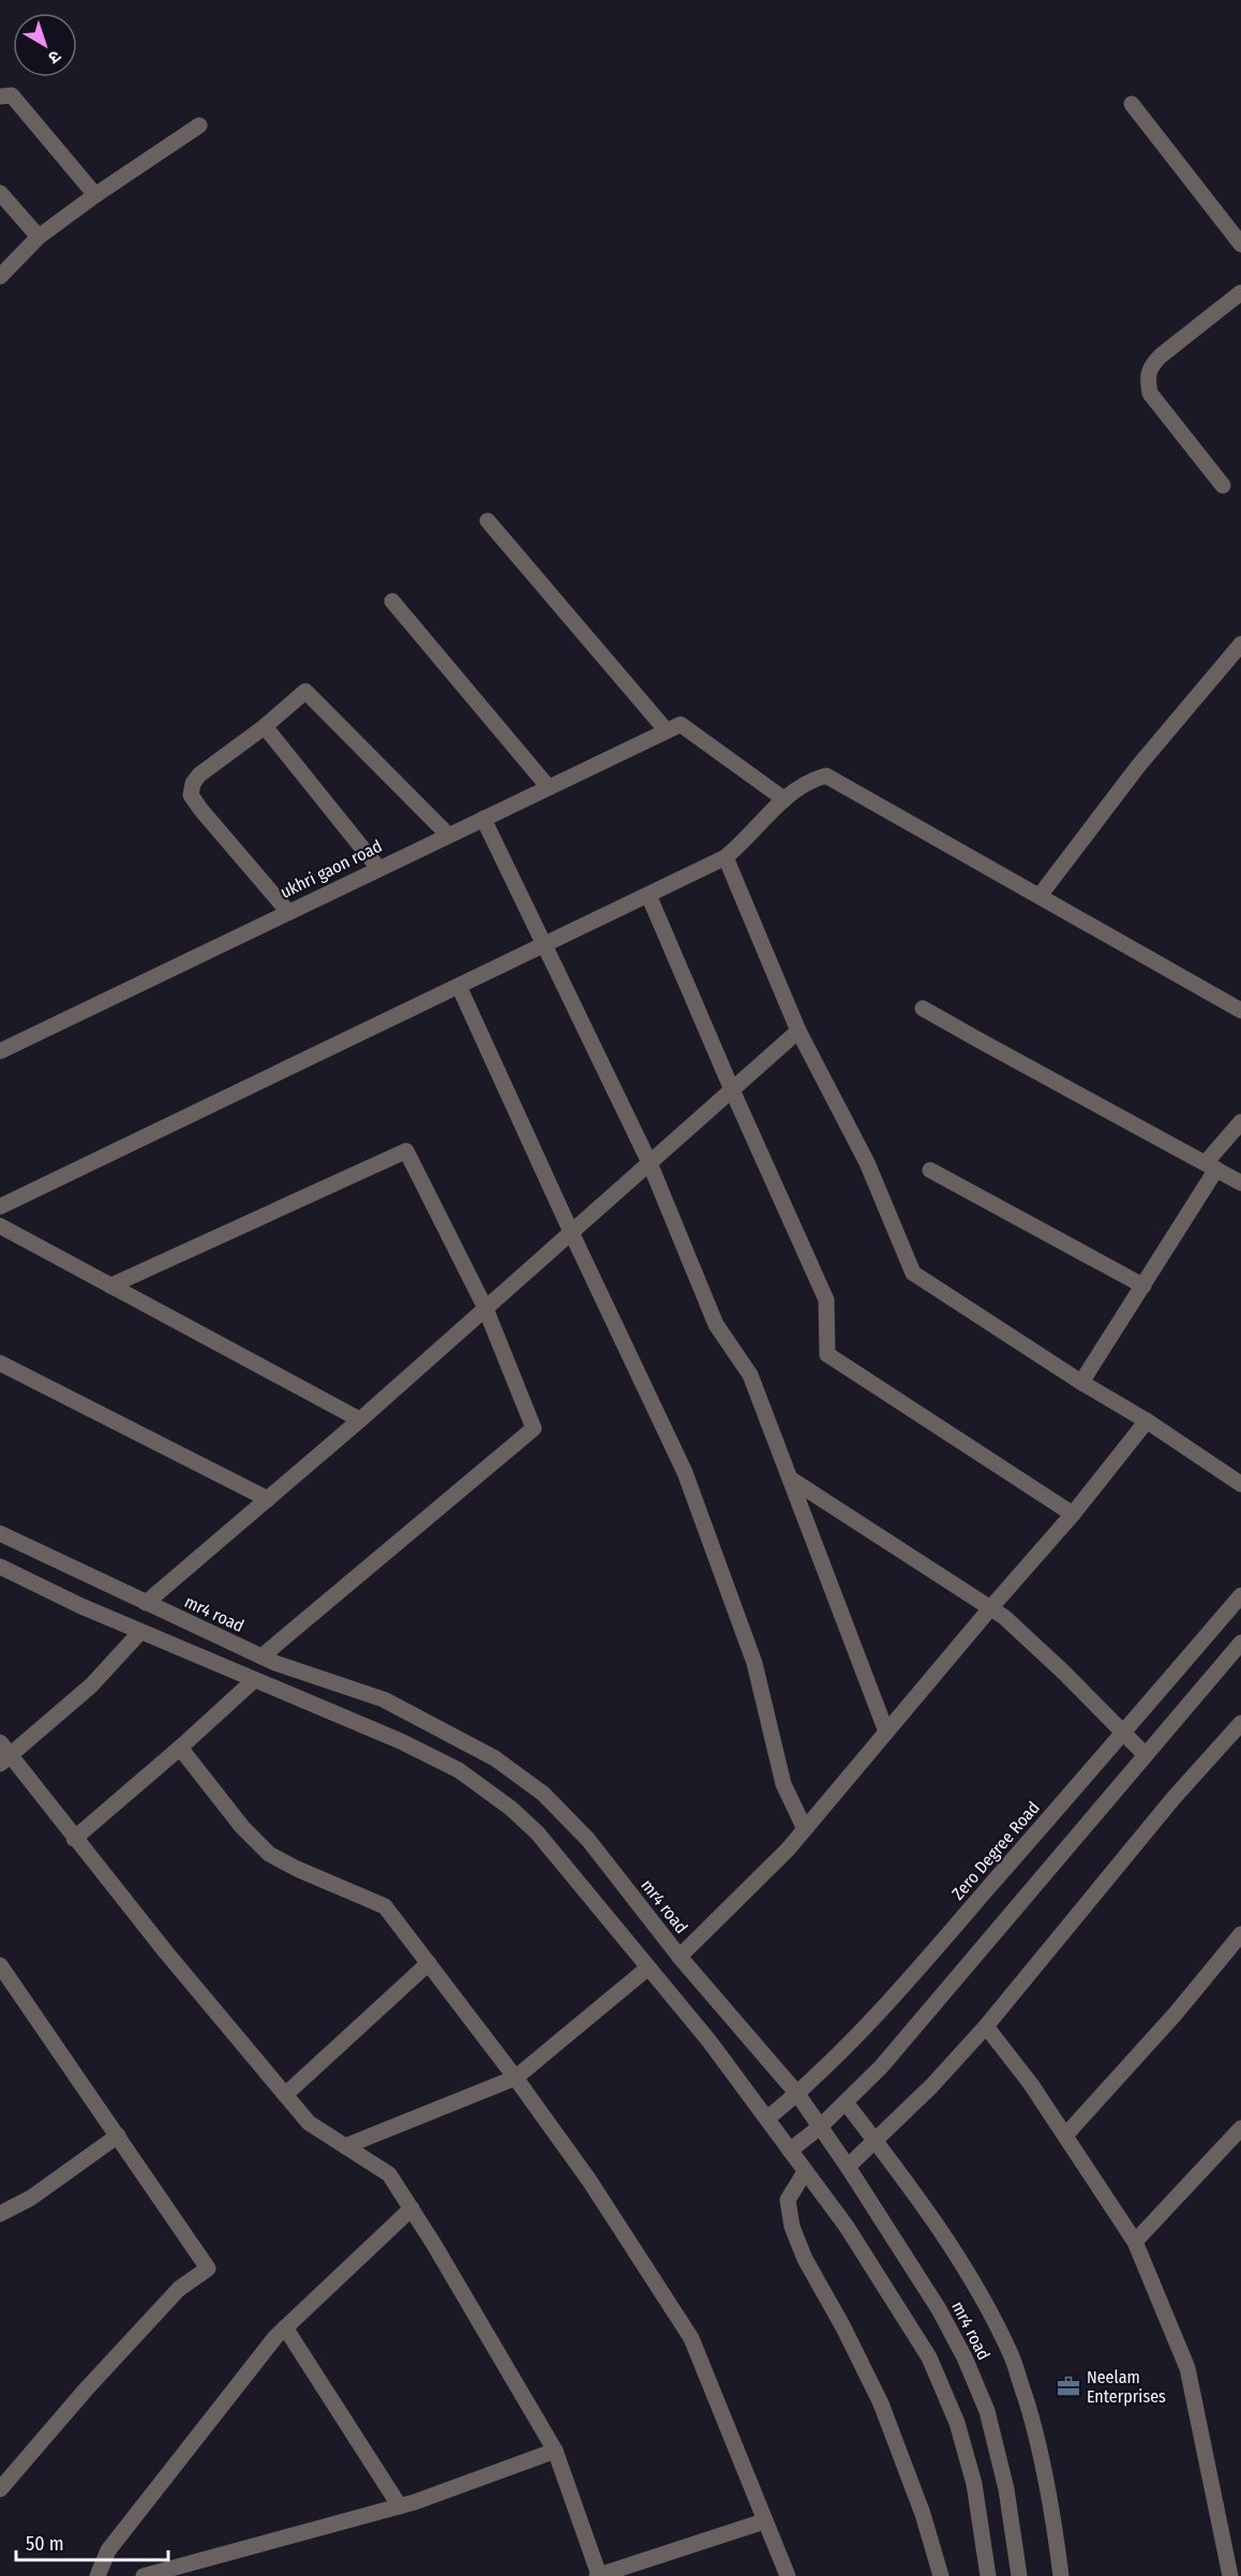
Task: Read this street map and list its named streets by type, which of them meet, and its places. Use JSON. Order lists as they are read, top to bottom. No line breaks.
{"streets":{"street":["ukhri gaon road","mr4 road","Zero Degree Road"]},"crossings":[["mr4 road","Zero Degree Road"]],"places":{"office":["Neelam Enterprises"]},"scale_bar":"50 m","north":"bottom right"}
